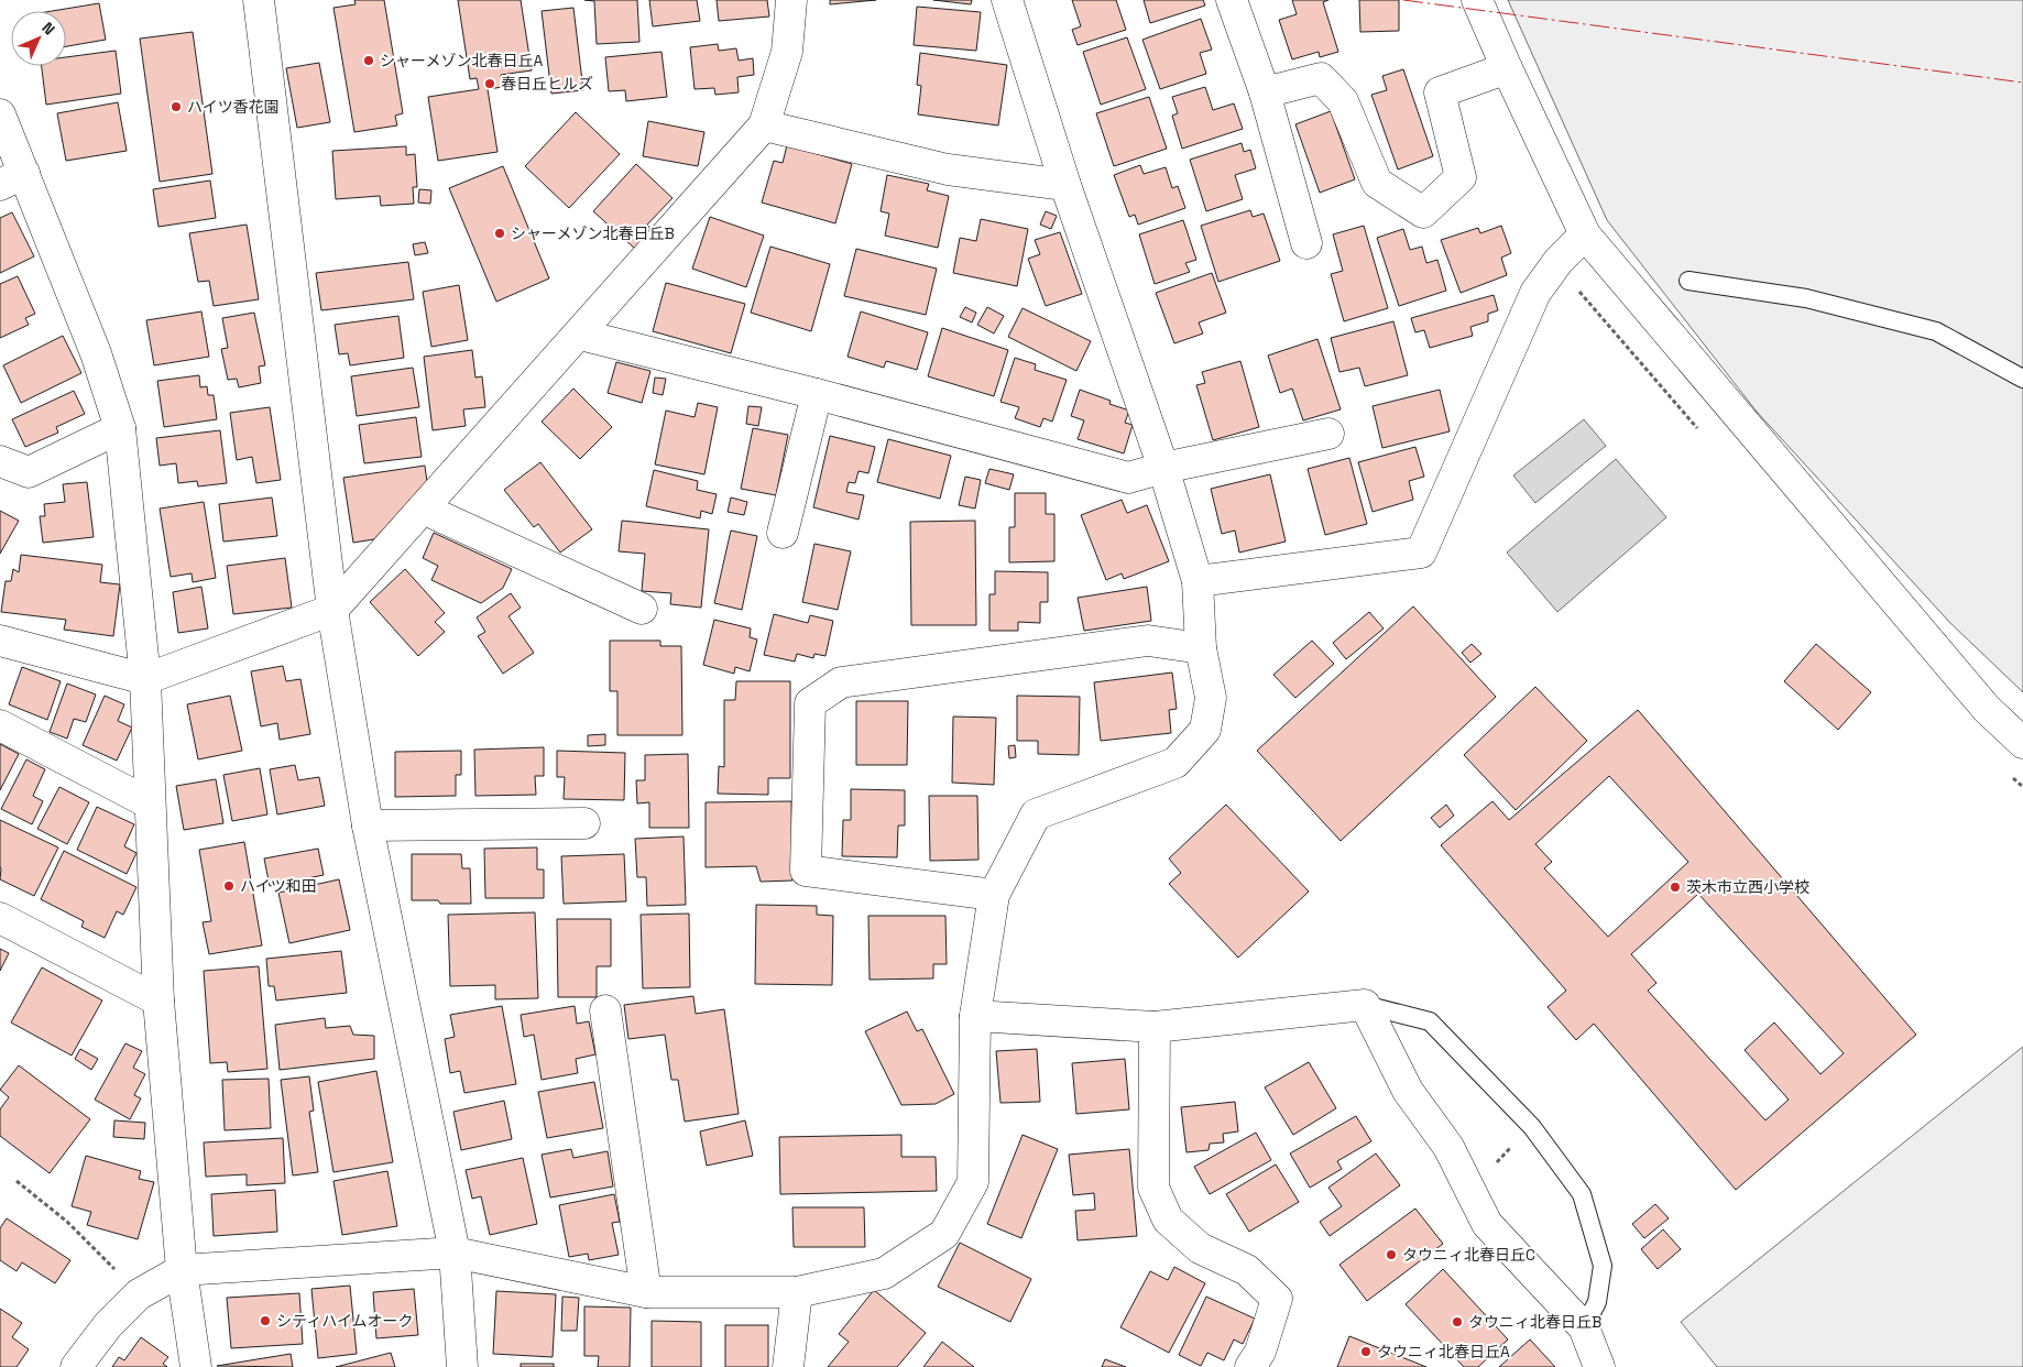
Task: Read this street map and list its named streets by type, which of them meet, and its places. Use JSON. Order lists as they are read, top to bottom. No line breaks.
{"places":["シャーメゾン北春日丘A","春日丘ヒルズ","ハイツ香花園","シャーメゾン北春日丘B","ハイツ和田","茨木市立西小学校","タウニィ北春日丘C","シティハイムオーク","タウニィ北春日丘B","タウニィ北春日丘A"],"north":"top right"}
